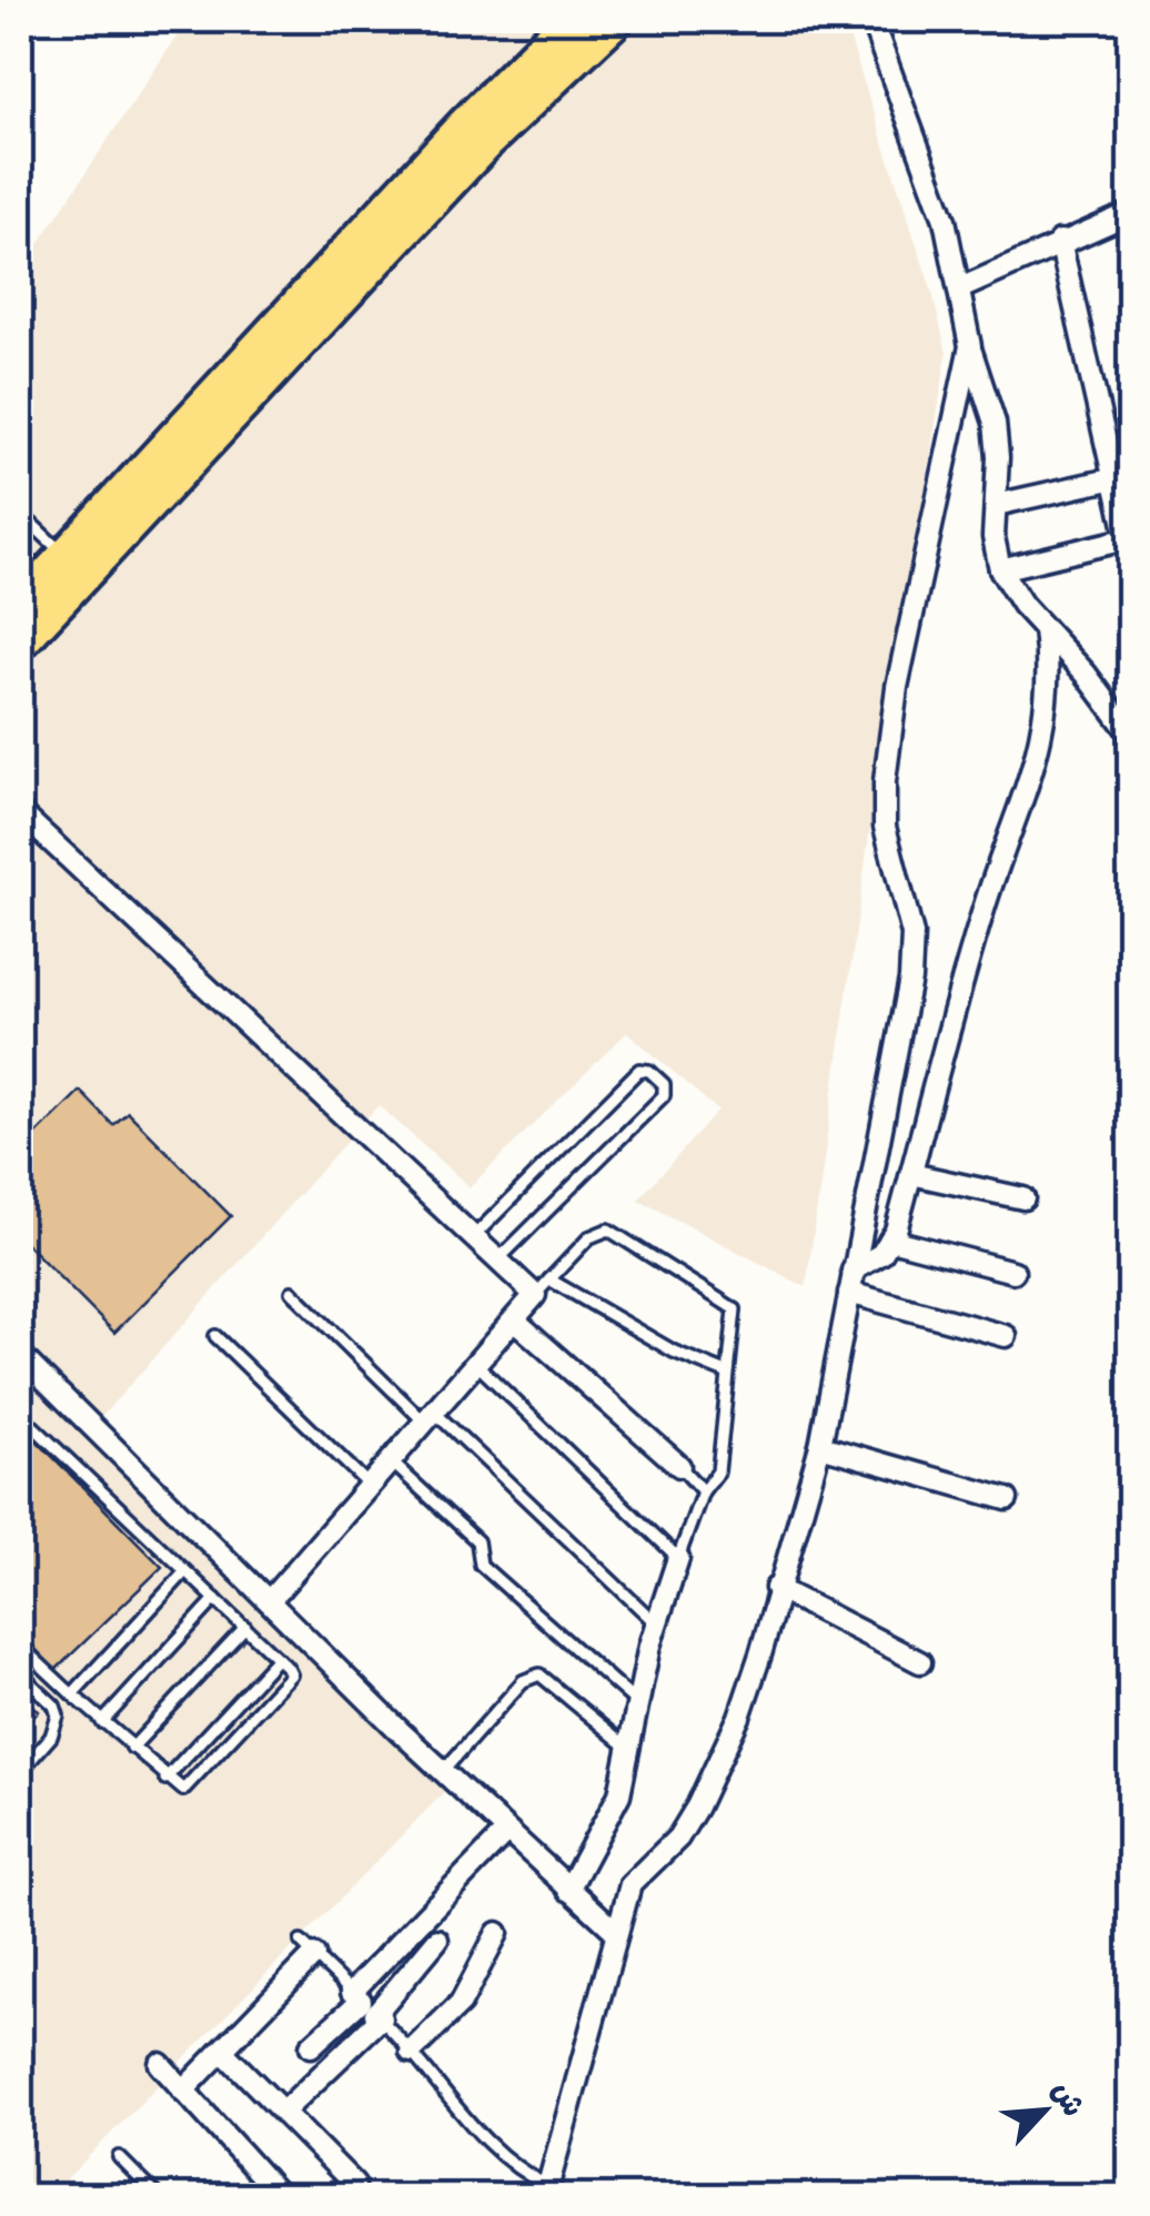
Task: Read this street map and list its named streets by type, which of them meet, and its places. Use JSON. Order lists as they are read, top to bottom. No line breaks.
{"north":"top right"}
